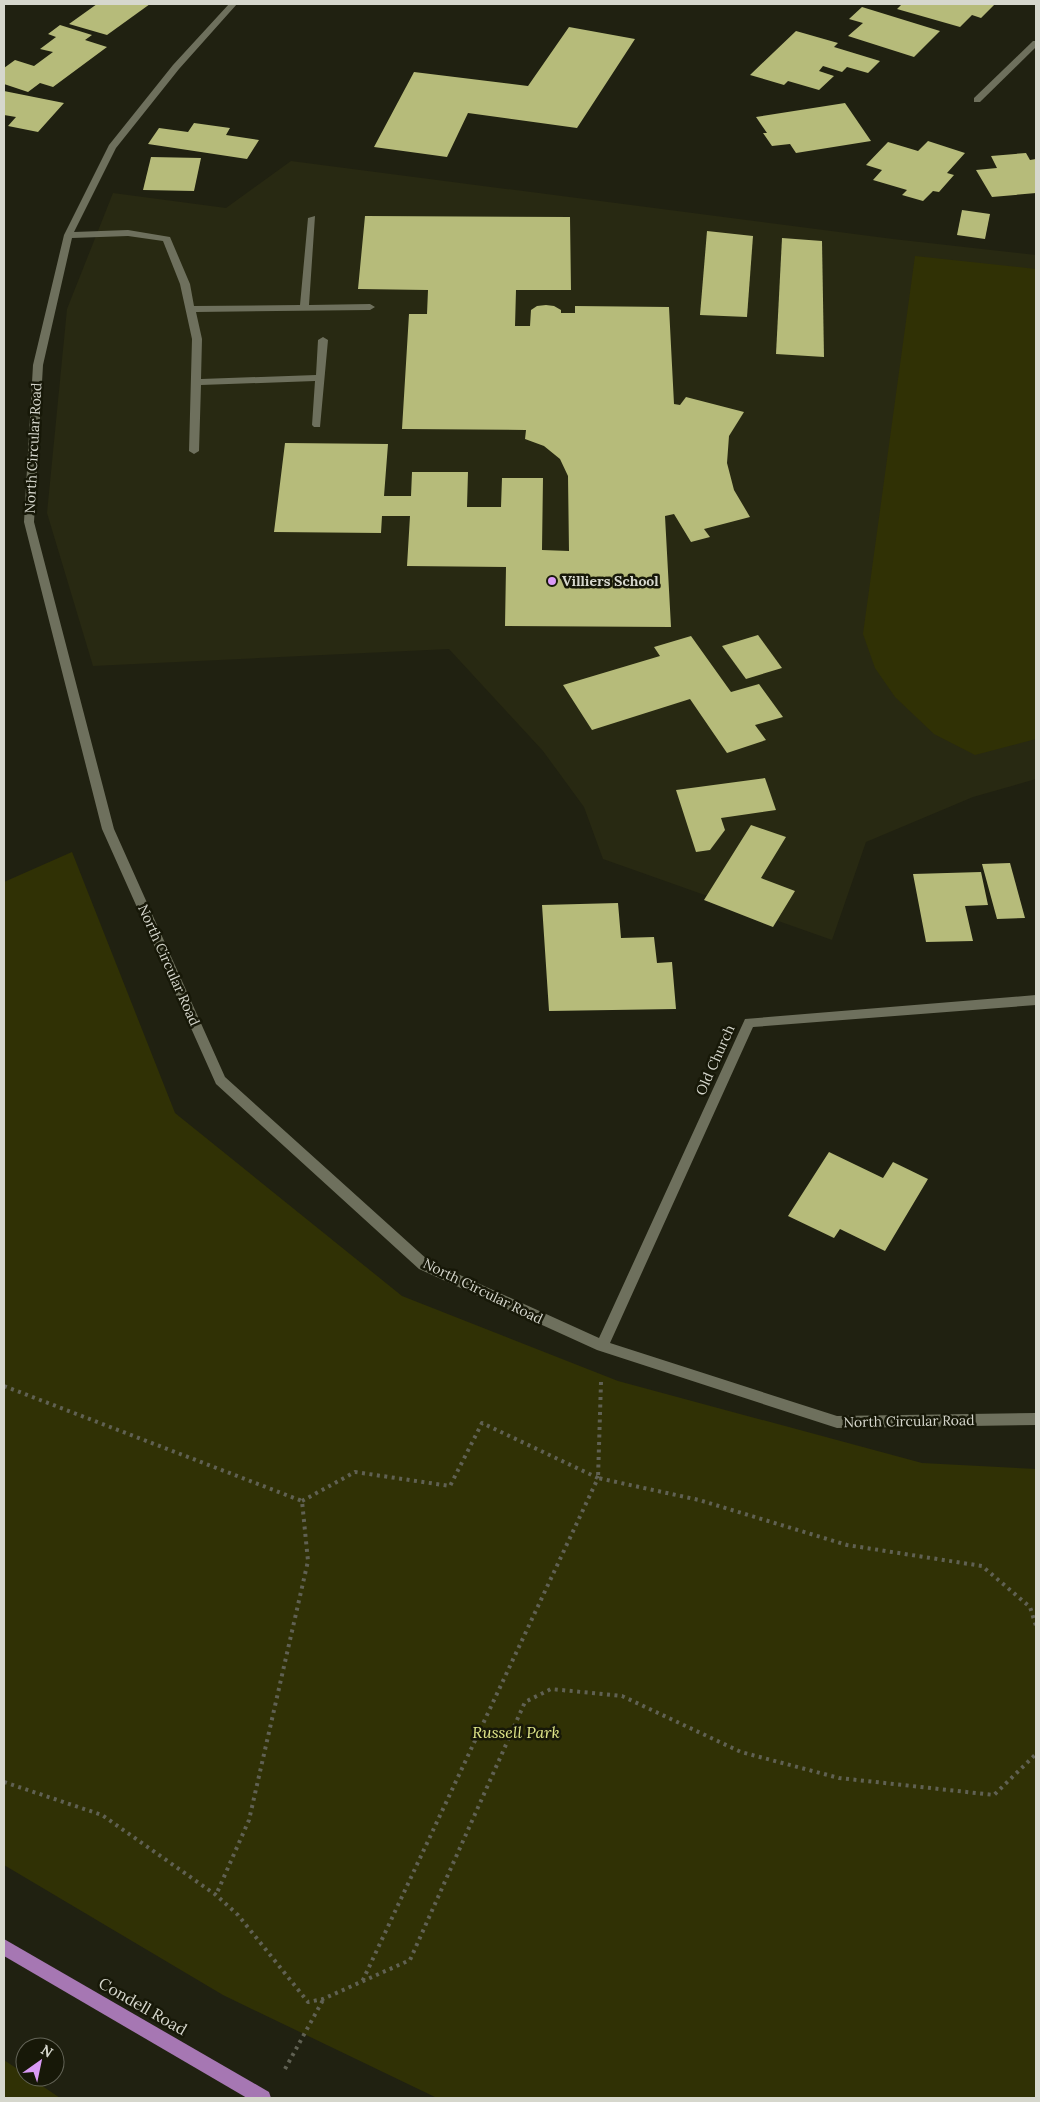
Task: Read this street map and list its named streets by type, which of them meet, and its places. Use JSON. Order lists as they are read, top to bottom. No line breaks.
{"streets":{"main road":["Condell Road"],"street":["North Circular Road","Old Church"]},"crossings":[["North Circular Road","Old Church"]],"parks":["Russell Park"],"places":["Villiers School"],"north":"top right"}
